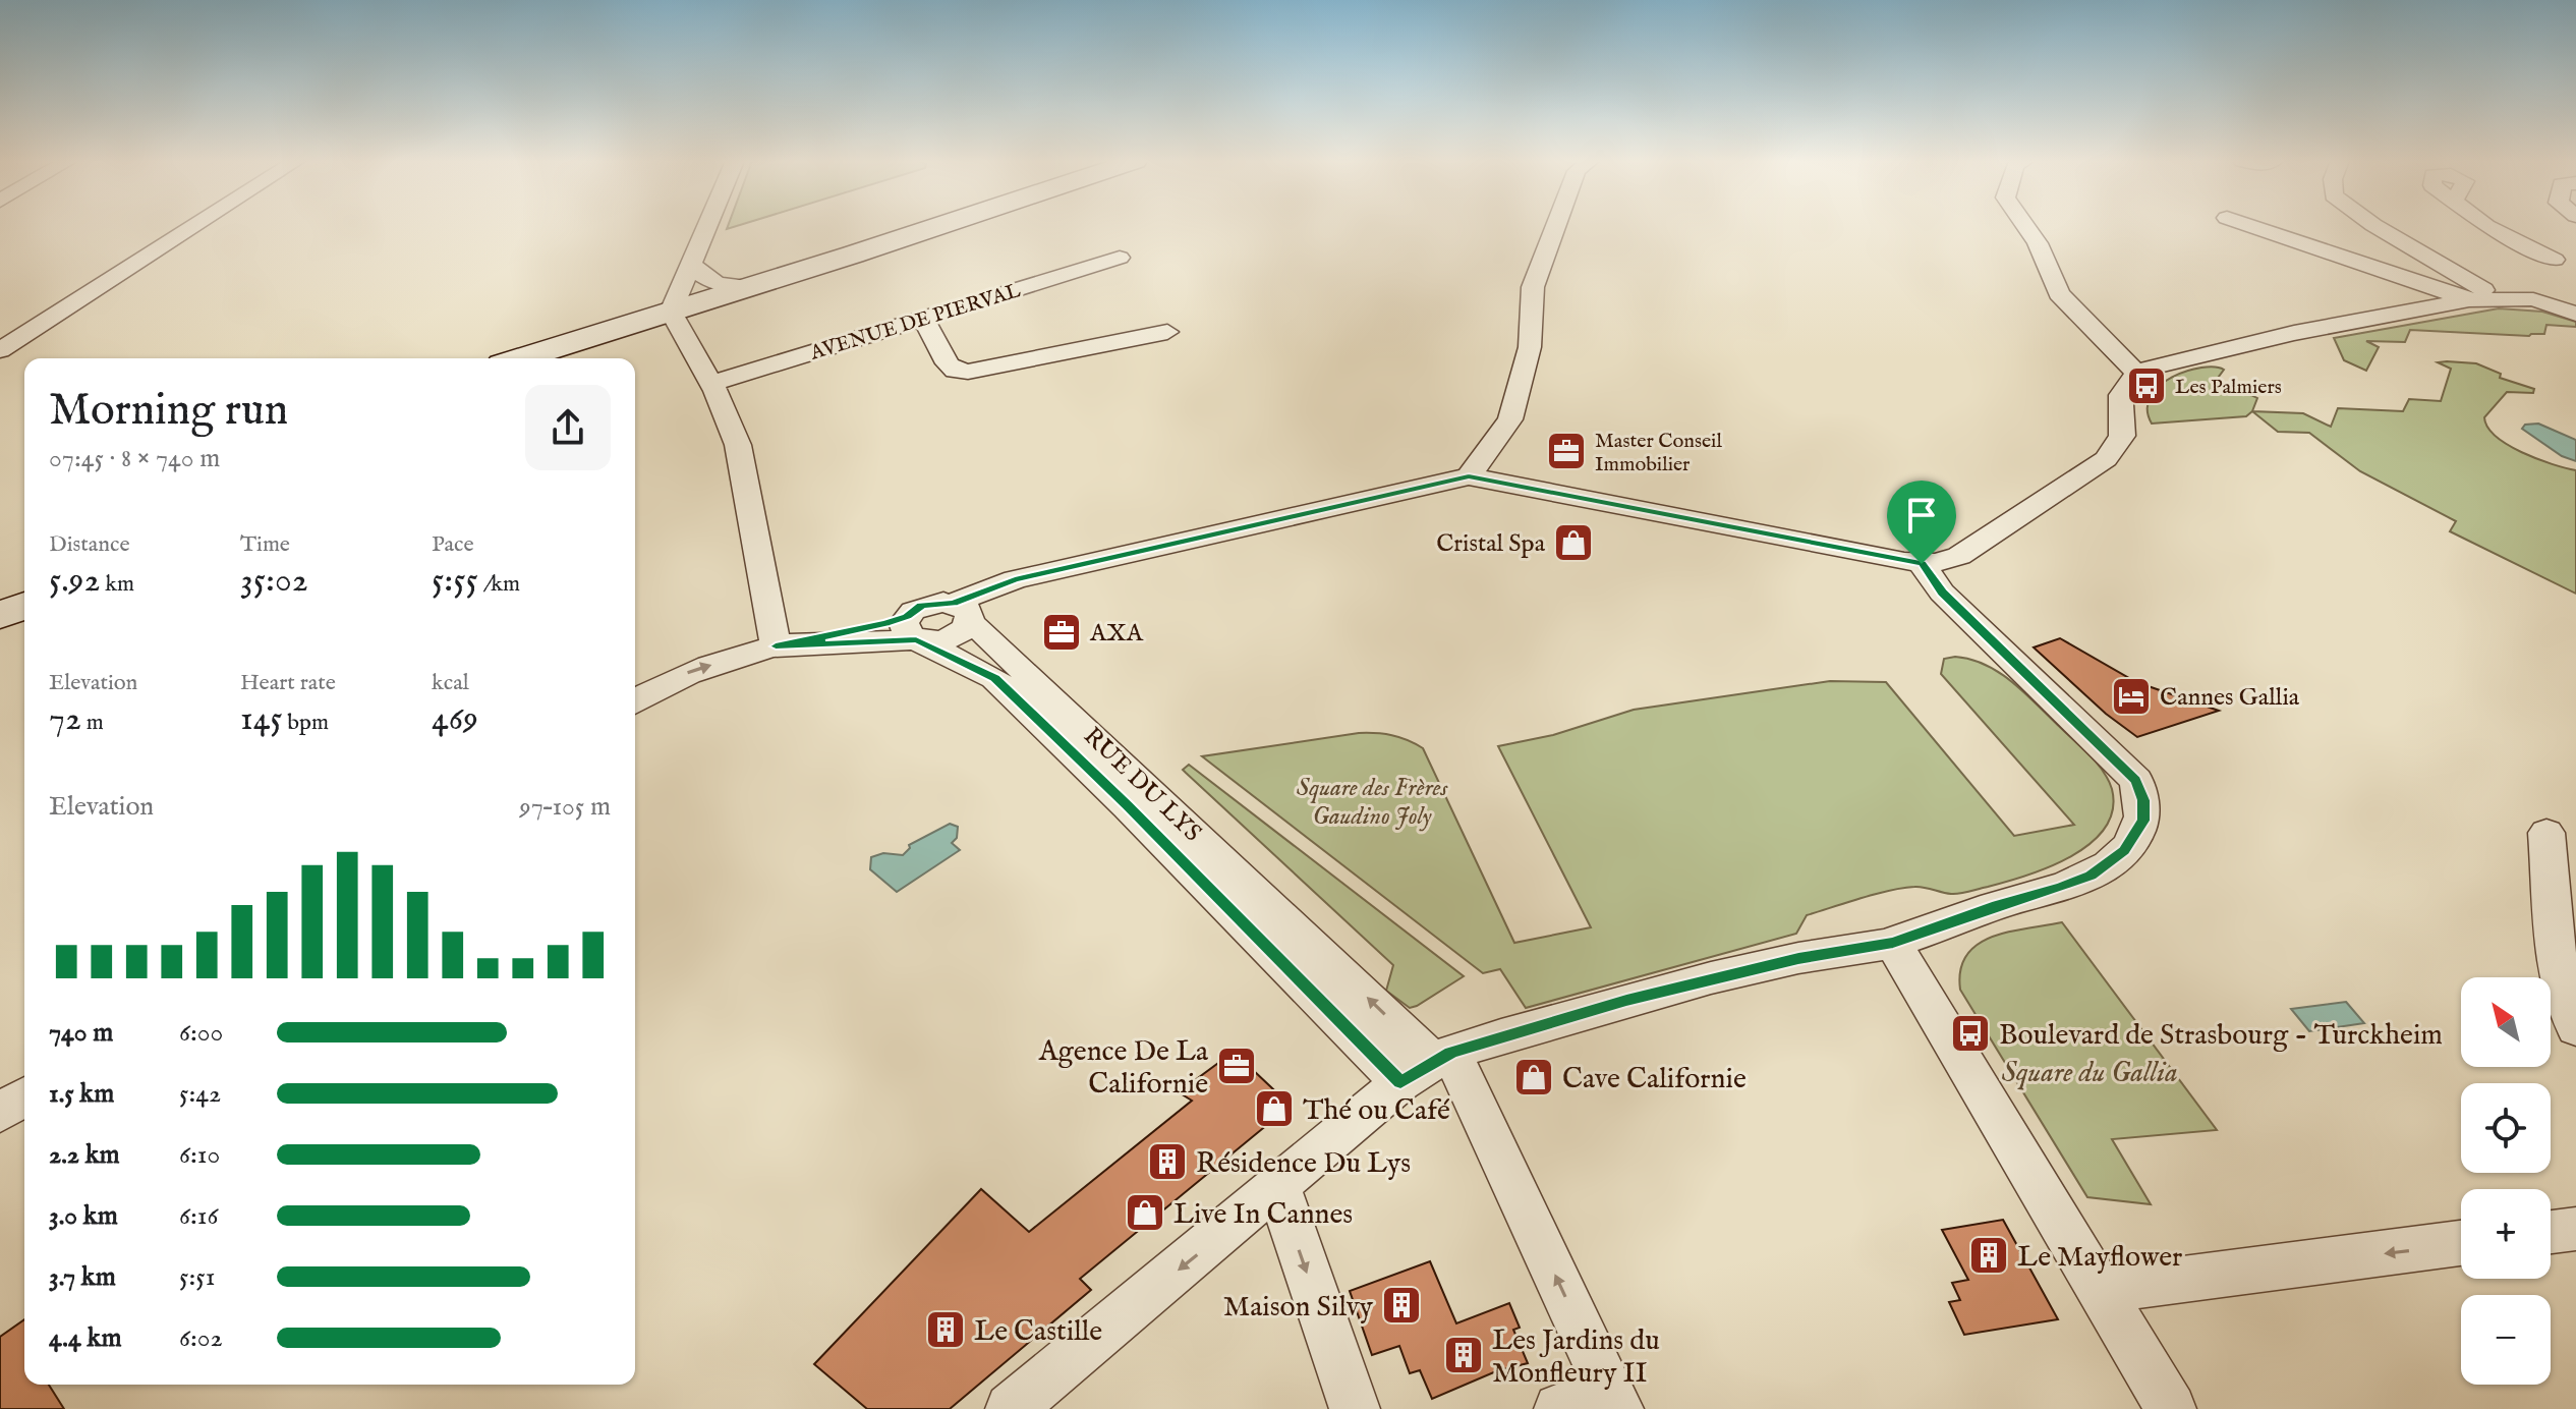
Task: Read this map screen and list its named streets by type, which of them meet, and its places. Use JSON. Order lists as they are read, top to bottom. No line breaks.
{"streets":{"street":["AVENUE DE PIERVAL","RUE DU LYS"]},"parks":["Square des Frères Gaudino Joly","Square du Gallia"],"places":{"bus stop":["Les Palmiers","Boulevard de Strasbourg - Turckheim"],"office":["Master Conseil Immobilier","AXA","Agence De La Californie"],"shop":["Cristal Spa","Cave Californie","Thé ou Café","Live In Cannes"],"hotel":["Cannes Gallia"],"building":["Résidence Du Lys","Le Mayflower","Maison Silvy","Le Castille","Les Jardins du Monfleury II"]},"north":"top left","page":{"heading":["Morning run","07:45 · 8 × 740 m"],"stats":[["Distance","5.92 km"],["Time","35:02"],["Pace","5:55 /km"],["Elevation","72 m"],["Heart rate","145 bpm"],["kcal","469"]],"chart":["Elevation","97–105 m"],"map_buttons":["+","−"],"list":[{"name":"740 m","note":"6:00"},{"name":"1.5 km","note":"5:42"},{"name":"2.2 km","note":"6:10"},{"name":"3.0 km","note":"6:16"},{"name":"3.7 km","note":"5:51"},{"name":"4.4 km","note":"6:02"}]}}
